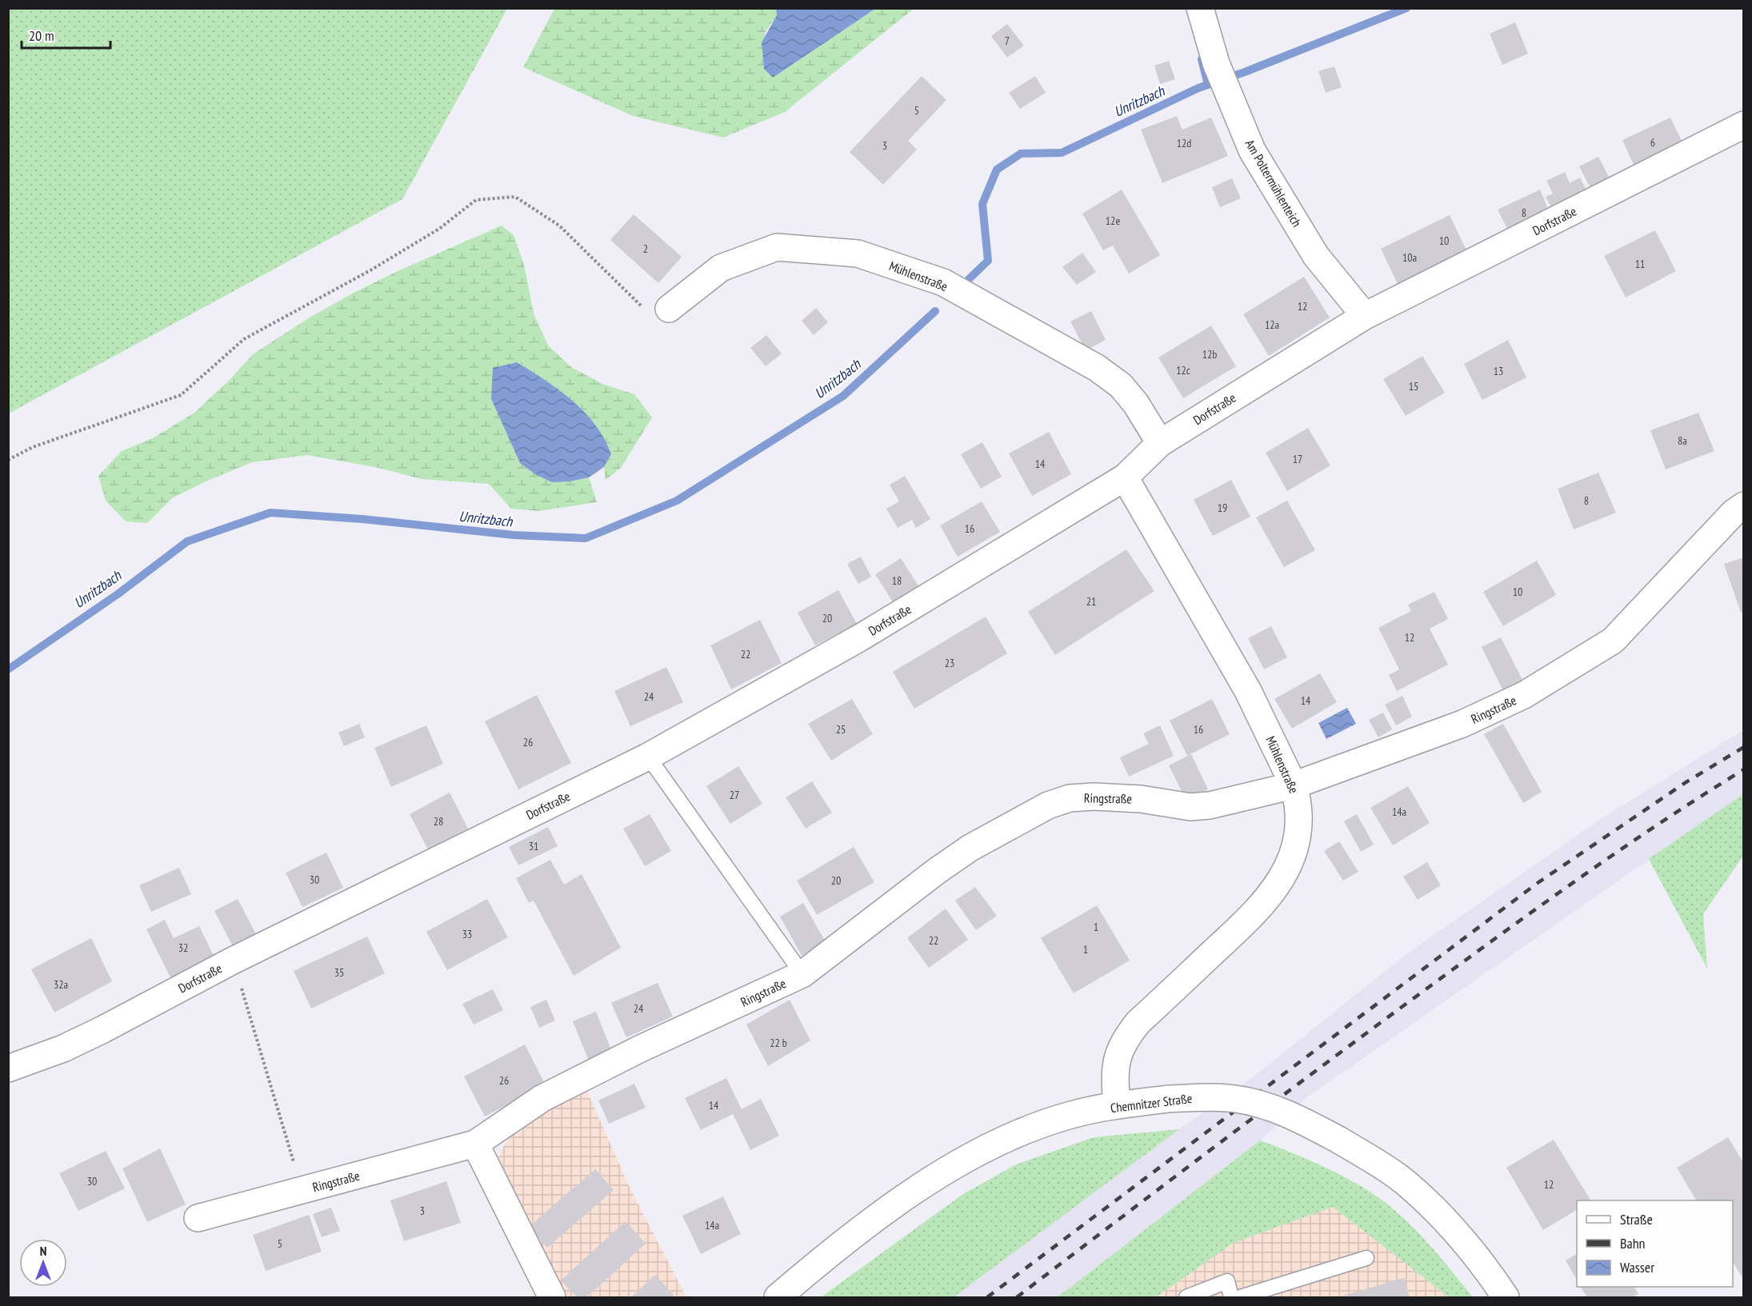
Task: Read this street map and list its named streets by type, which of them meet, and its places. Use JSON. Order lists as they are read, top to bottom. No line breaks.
{"streets":{"street":["Am Poltermühlenteich","Dorfstraße","Mühlenstraße","Ringstraße","Chemnitzer Straße"]},"crossings":[["Am Poltermühlenteich","Dorfstraße"],["Dorfstraße","Mühlenstraße"],["Mühlenstraße","Ringstraße"],["Mühlenstraße","Chemnitzer Straße"]],"water":["Unritzbach"],"house_numbers":["7","5","6","12d","3","8","12e","10","2","10a","11","12","12a","12b","12c","13","15","8a","17","14","8","19","16","18","10","21","20","12","22","23","24","14","25","16","26","27","14a","28","31","30","20","1","33","22","32","1","35","32a","24","22 b","26","14","30","12","3","14a","5"],"legend":["Straße","Bahn","Wasser"],"scale_bar":"20 m","north":"top"}
